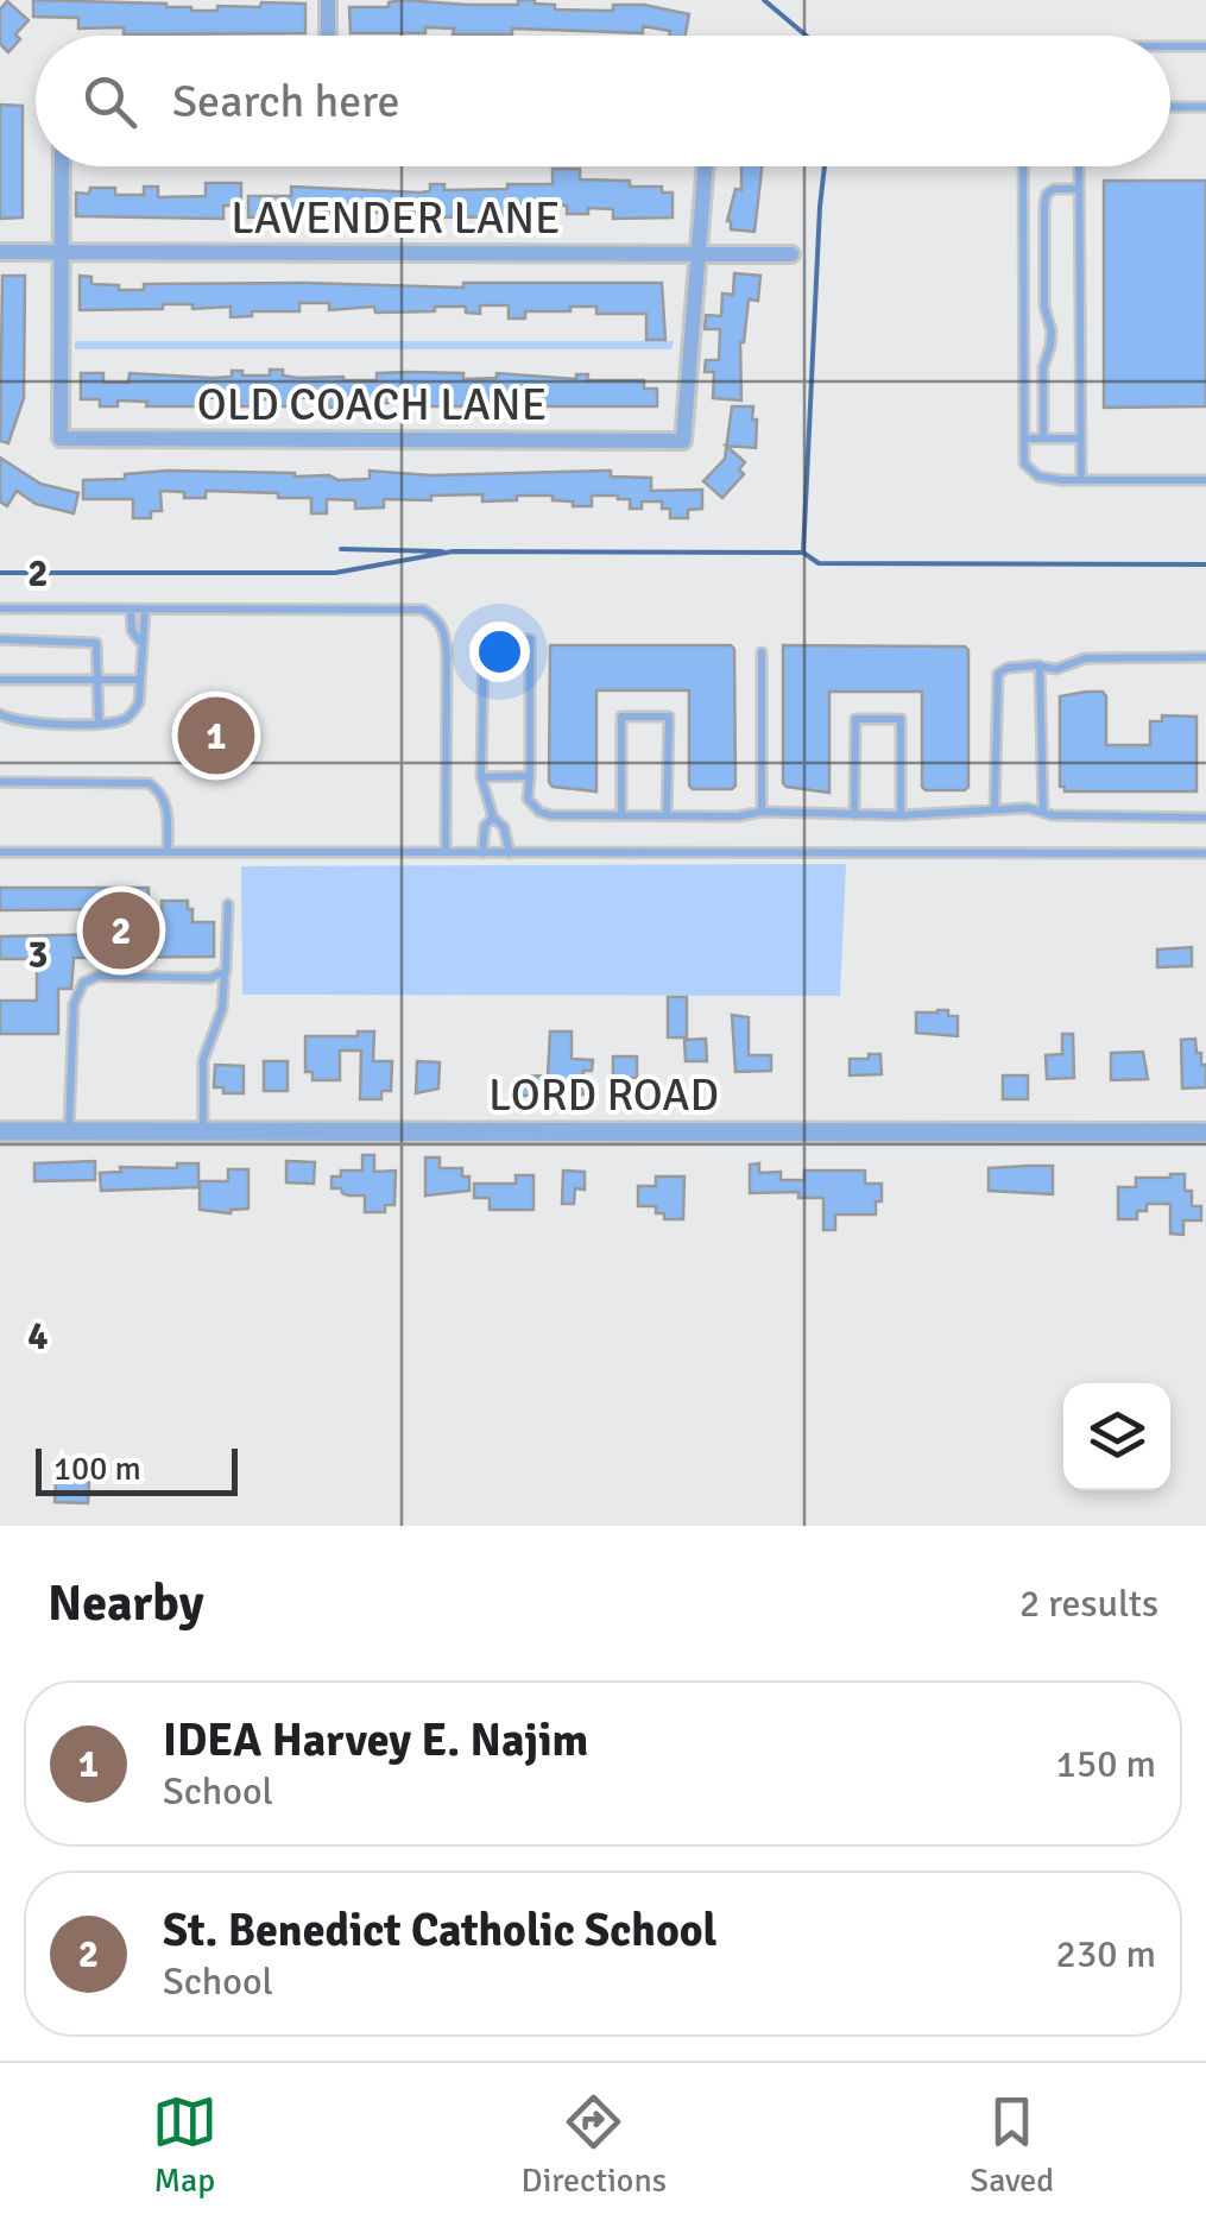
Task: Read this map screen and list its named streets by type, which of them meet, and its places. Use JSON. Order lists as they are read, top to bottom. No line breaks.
{"streets":{"street":["LAVENDER LANE","OLD COACH LANE","LORD ROAD"]},"crossings":[["LAVENDER LANE","OLD COACH LANE"]],"scale_bar":"100 m","page":{"search":"Search here","pins":["1","2"],"scale":"100 m","heading":["Nearby","2 results"],"list":[{"mark":"1","name":"IDEA Harvey E. Najim","note":"School","value":"150 m"},{"mark":"2","name":"St. Benedict Catholic School","note":"School","value":"230 m"}],"nav":["Map","Directions","Saved"]},"grid":{"rows":["2","3","4"]}}
